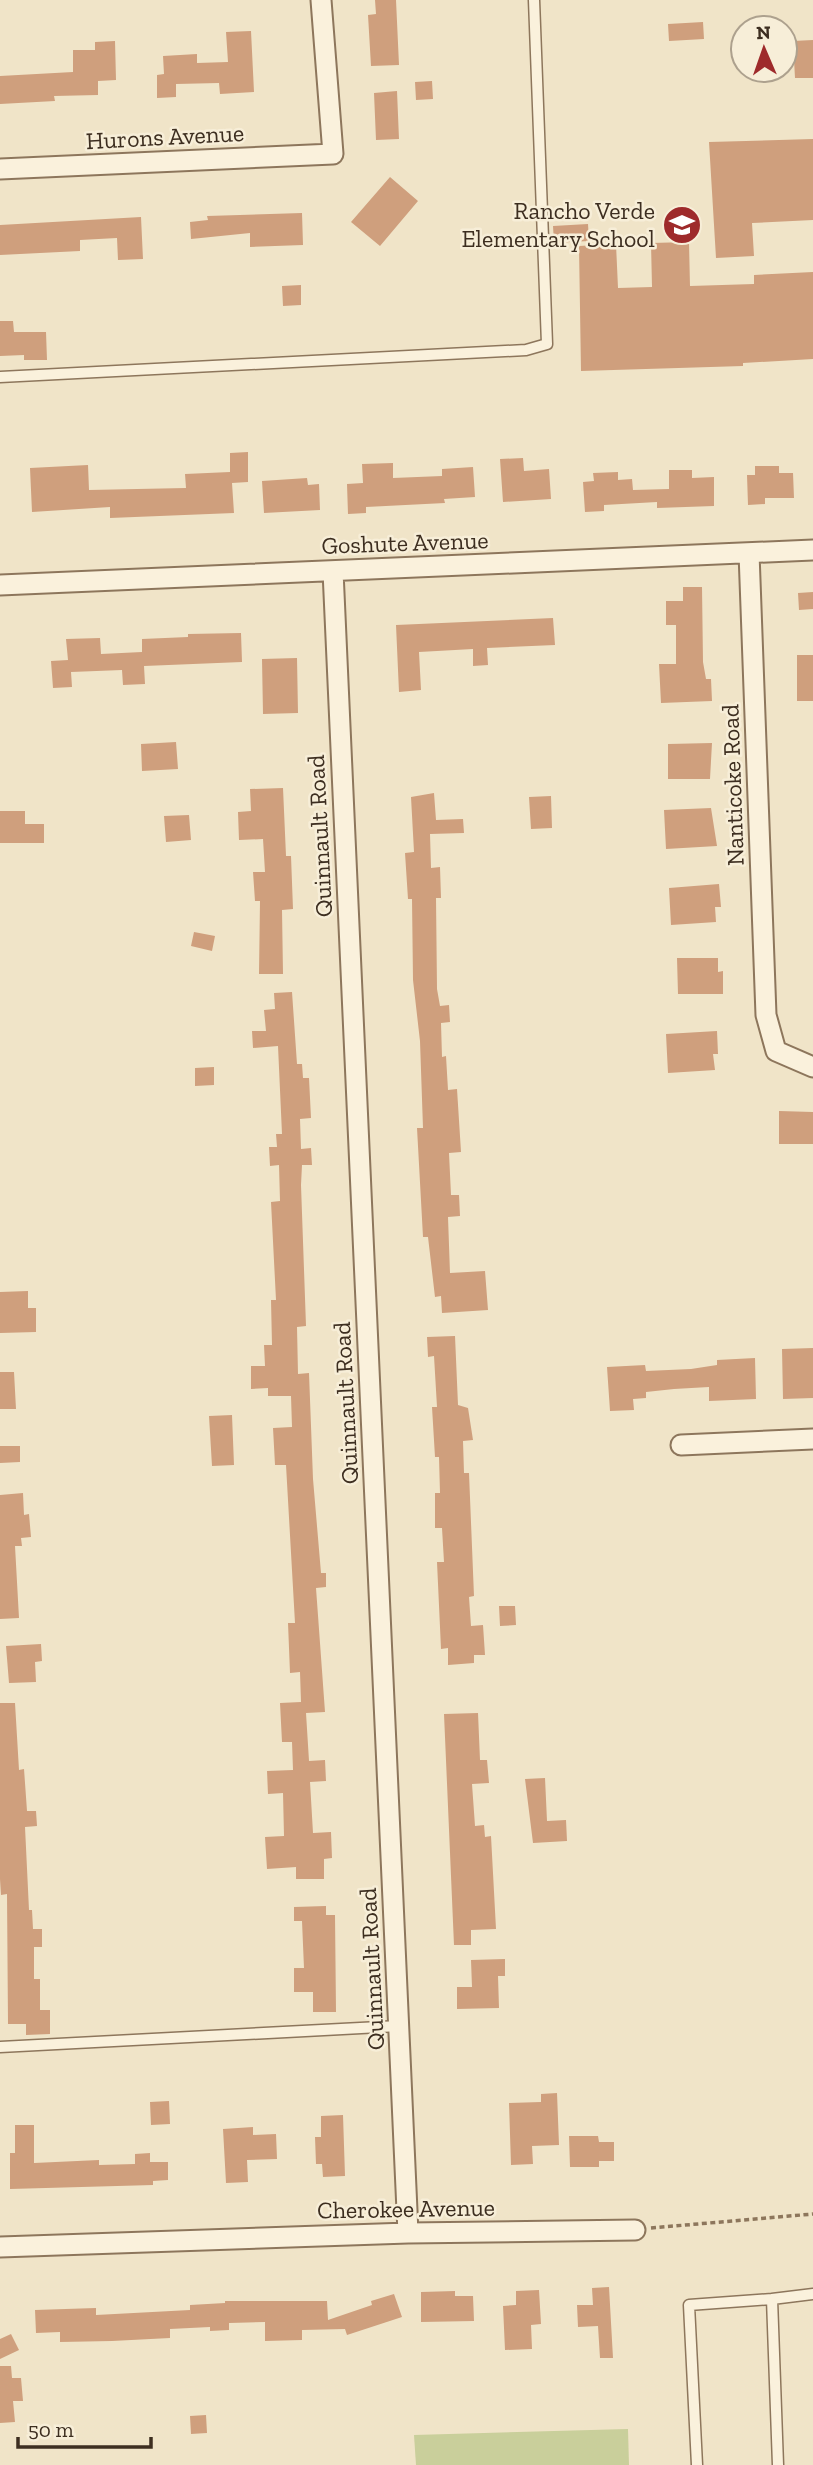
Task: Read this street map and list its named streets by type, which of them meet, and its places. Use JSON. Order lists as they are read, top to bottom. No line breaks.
{"streets":{"street":["Hurons Avenue","Goshute Avenue","Nanticoke Road","Quinnault Road","Cherokee Avenue"]},"crossings":[["Goshute Avenue","Nanticoke Road"],["Goshute Avenue","Quinnault Road"],["Quinnault Road","Cherokee Avenue"]],"places":{"school or university":["Rancho Verde Elementary School"]},"scale_bar":"50 m","north":"top"}
